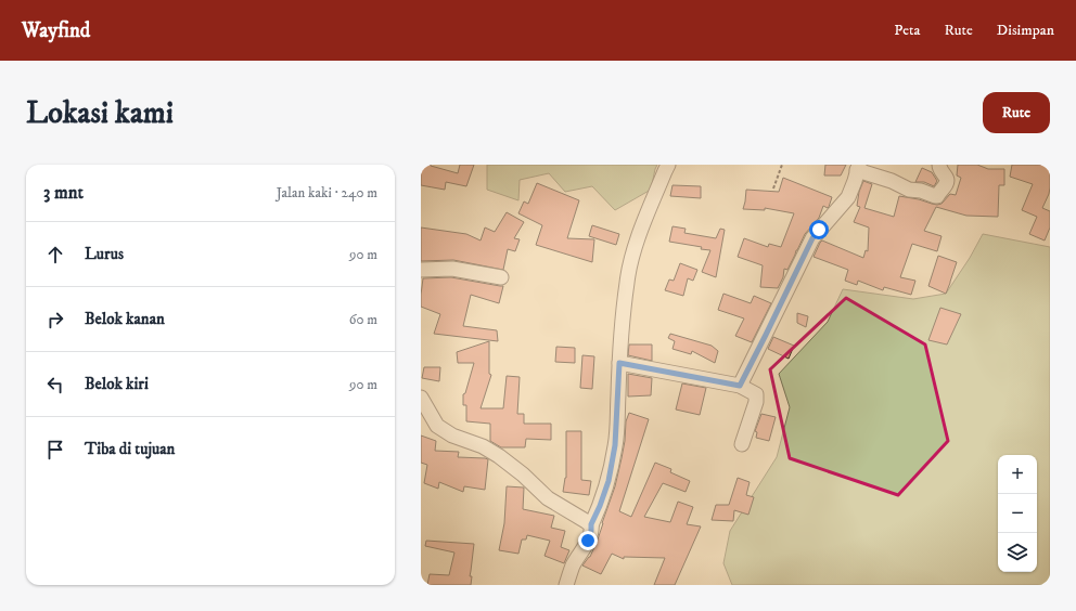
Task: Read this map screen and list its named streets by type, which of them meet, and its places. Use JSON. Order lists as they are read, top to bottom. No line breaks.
{"page":{"header":"Wayfind","nav":["Peta","Rute","Disimpan"],"buttons":"Rute","title":"Lokasi kami","heading":["3 mnt","Jalan kaki · 240 m"],"list":[["Lurus","90 m"],["Belok kanan","60 m"],["Belok kiri","90 m"],"Tiba di tujuan"],"map_buttons":["+","−"]}}
